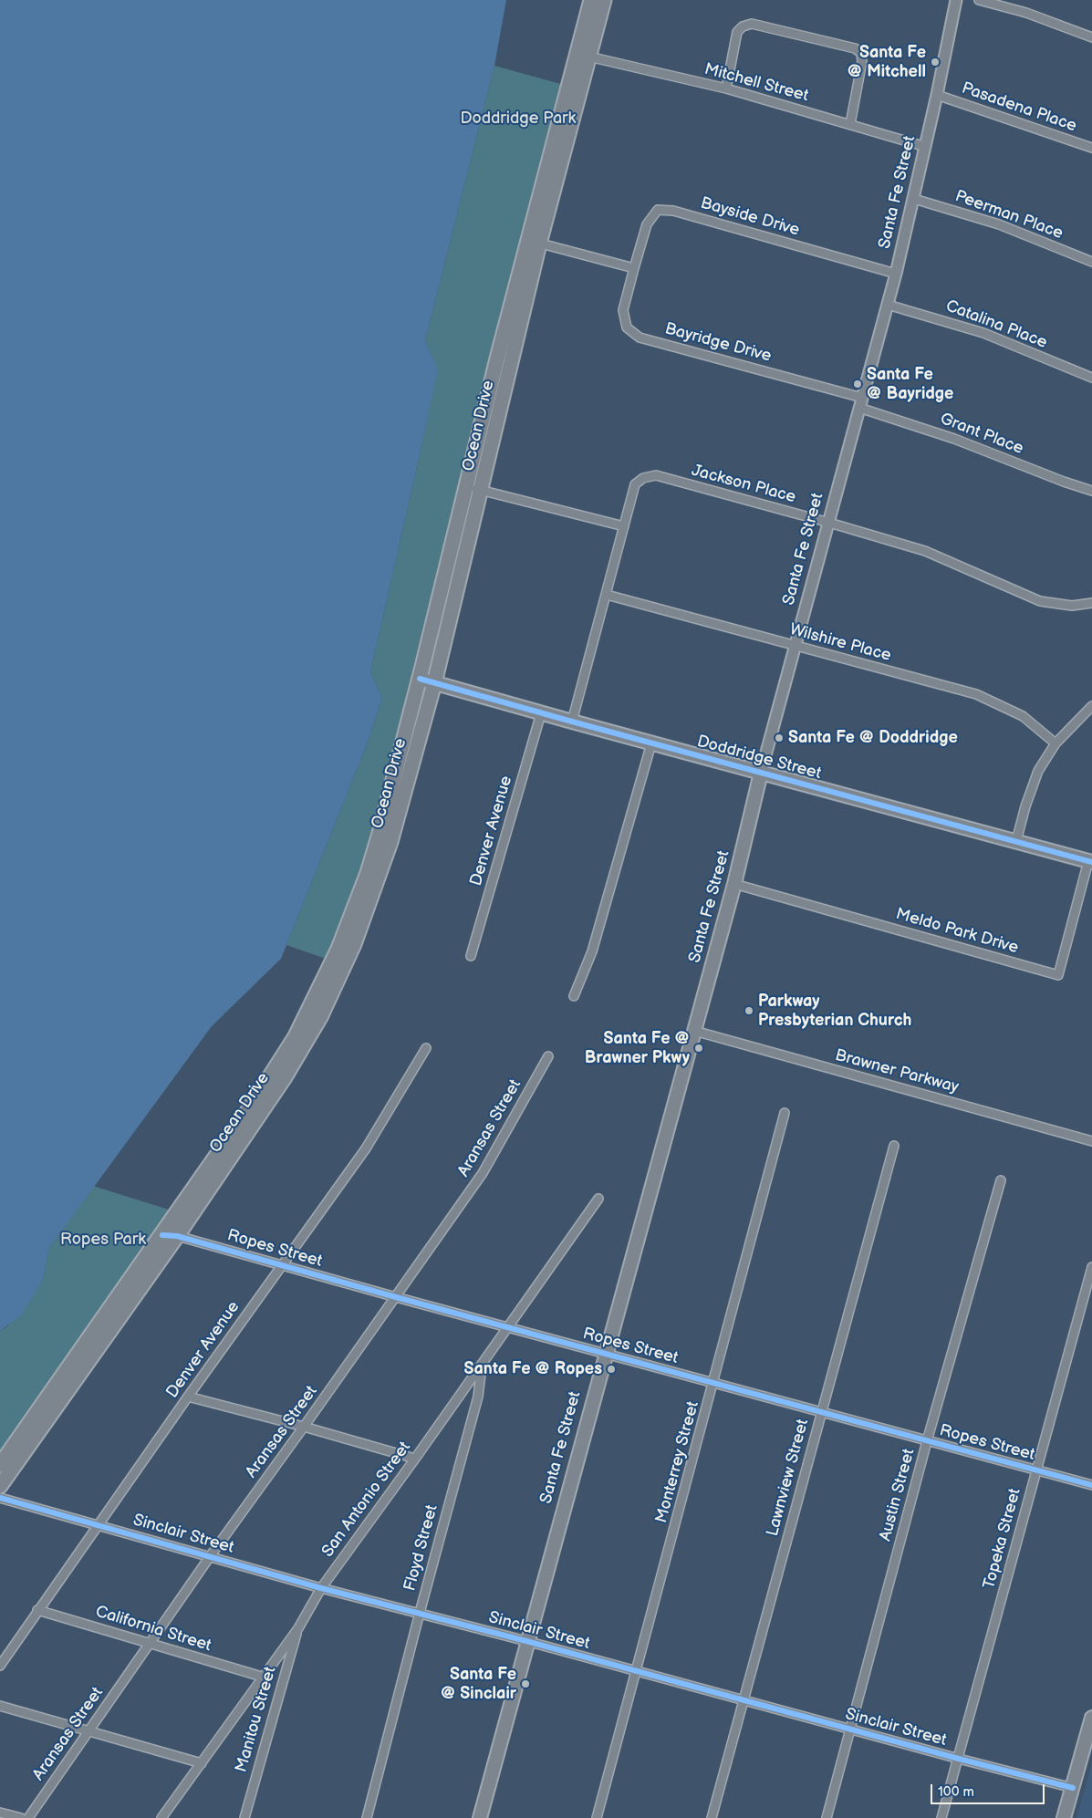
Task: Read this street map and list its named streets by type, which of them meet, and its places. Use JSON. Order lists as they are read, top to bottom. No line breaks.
{"streets":{"main road":["Santa Fe Street","Ocean Drive","Doddridge Street"],"street":["Mitchell Street","Pasadena Place","Peerman Place","Bayside Drive","Catalina Place","Bayridge Drive","Grant Place","Jackson Place","Wilshire Place","Denver Avenue","Meldo Park Drive","Brawner Parkway","Aransas Street","Ropes Street","Monterrey Street","Lawnview Street","Austin Street","San Antonio Street","Sinclair Street","Topeka Street","Floyd Street","California Street","Manitou Street"]},"crossings":[["Mitchell Street","Santa Fe Street"],["Mitchell Street","Ocean Drive"],["Pasadena Place","Santa Fe Street"],["Santa Fe Street","Peerman Place"],["Santa Fe Street","Bayside Drive"],["Santa Fe Street","Catalina Place"],["Santa Fe Street","Bayridge Drive"],["Santa Fe Street","Grant Place"],["Santa Fe Street","Jackson Place"],["Santa Fe Street","Wilshire Place"],["Santa Fe Street","Doddridge Street"],["Santa Fe Street","Meldo Park Drive"],["Santa Fe Street","Brawner Parkway"],["Santa Fe Street","Ropes Street"],["Santa Fe Street","Sinclair Street"],["Bayside Drive","Bayridge Drive"],["Bayridge Drive","Grant Place"],["Ocean Drive","Doddridge Street"],["Ocean Drive","Ropes Street"],["Doddridge Street","Denver Avenue"],["Doddridge Street","Meldo Park Drive"],["Denver Avenue","Ropes Street"],["Denver Avenue","Sinclair Street"],["Denver Avenue","California Street"],["Aransas Street","Ropes Street"],["Aransas Street","Sinclair Street"],["Aransas Street","California Street"],["Ropes Street","Monterrey Street"],["Ropes Street","Lawnview Street"],["Ropes Street","Austin Street"],["Ropes Street","San Antonio Street"],["Ropes Street","Topeka Street"],["Monterrey Street","Sinclair Street"],["Lawnview Street","Sinclair Street"],["Austin Street","Sinclair Street"],["San Antonio Street","Sinclair Street"],["San Antonio Street","Floyd Street"],["San Antonio Street","California Street"],["San Antonio Street","Manitou Street"],["Sinclair Street","Topeka Street"],["Sinclair Street","Floyd Street"]],"parks":["Doddridge Park","Ropes Park"],"places":["Santa Fe @ Mitchell","Santa Fe @ Bayridge","Santa Fe @ Doddridge","Parkway Presbyterian Church","Santa Fe @ Brawner Pkwy","Santa Fe @ Ropes","Santa Fe @ Sinclair"],"scale_bar":"100 m"}
